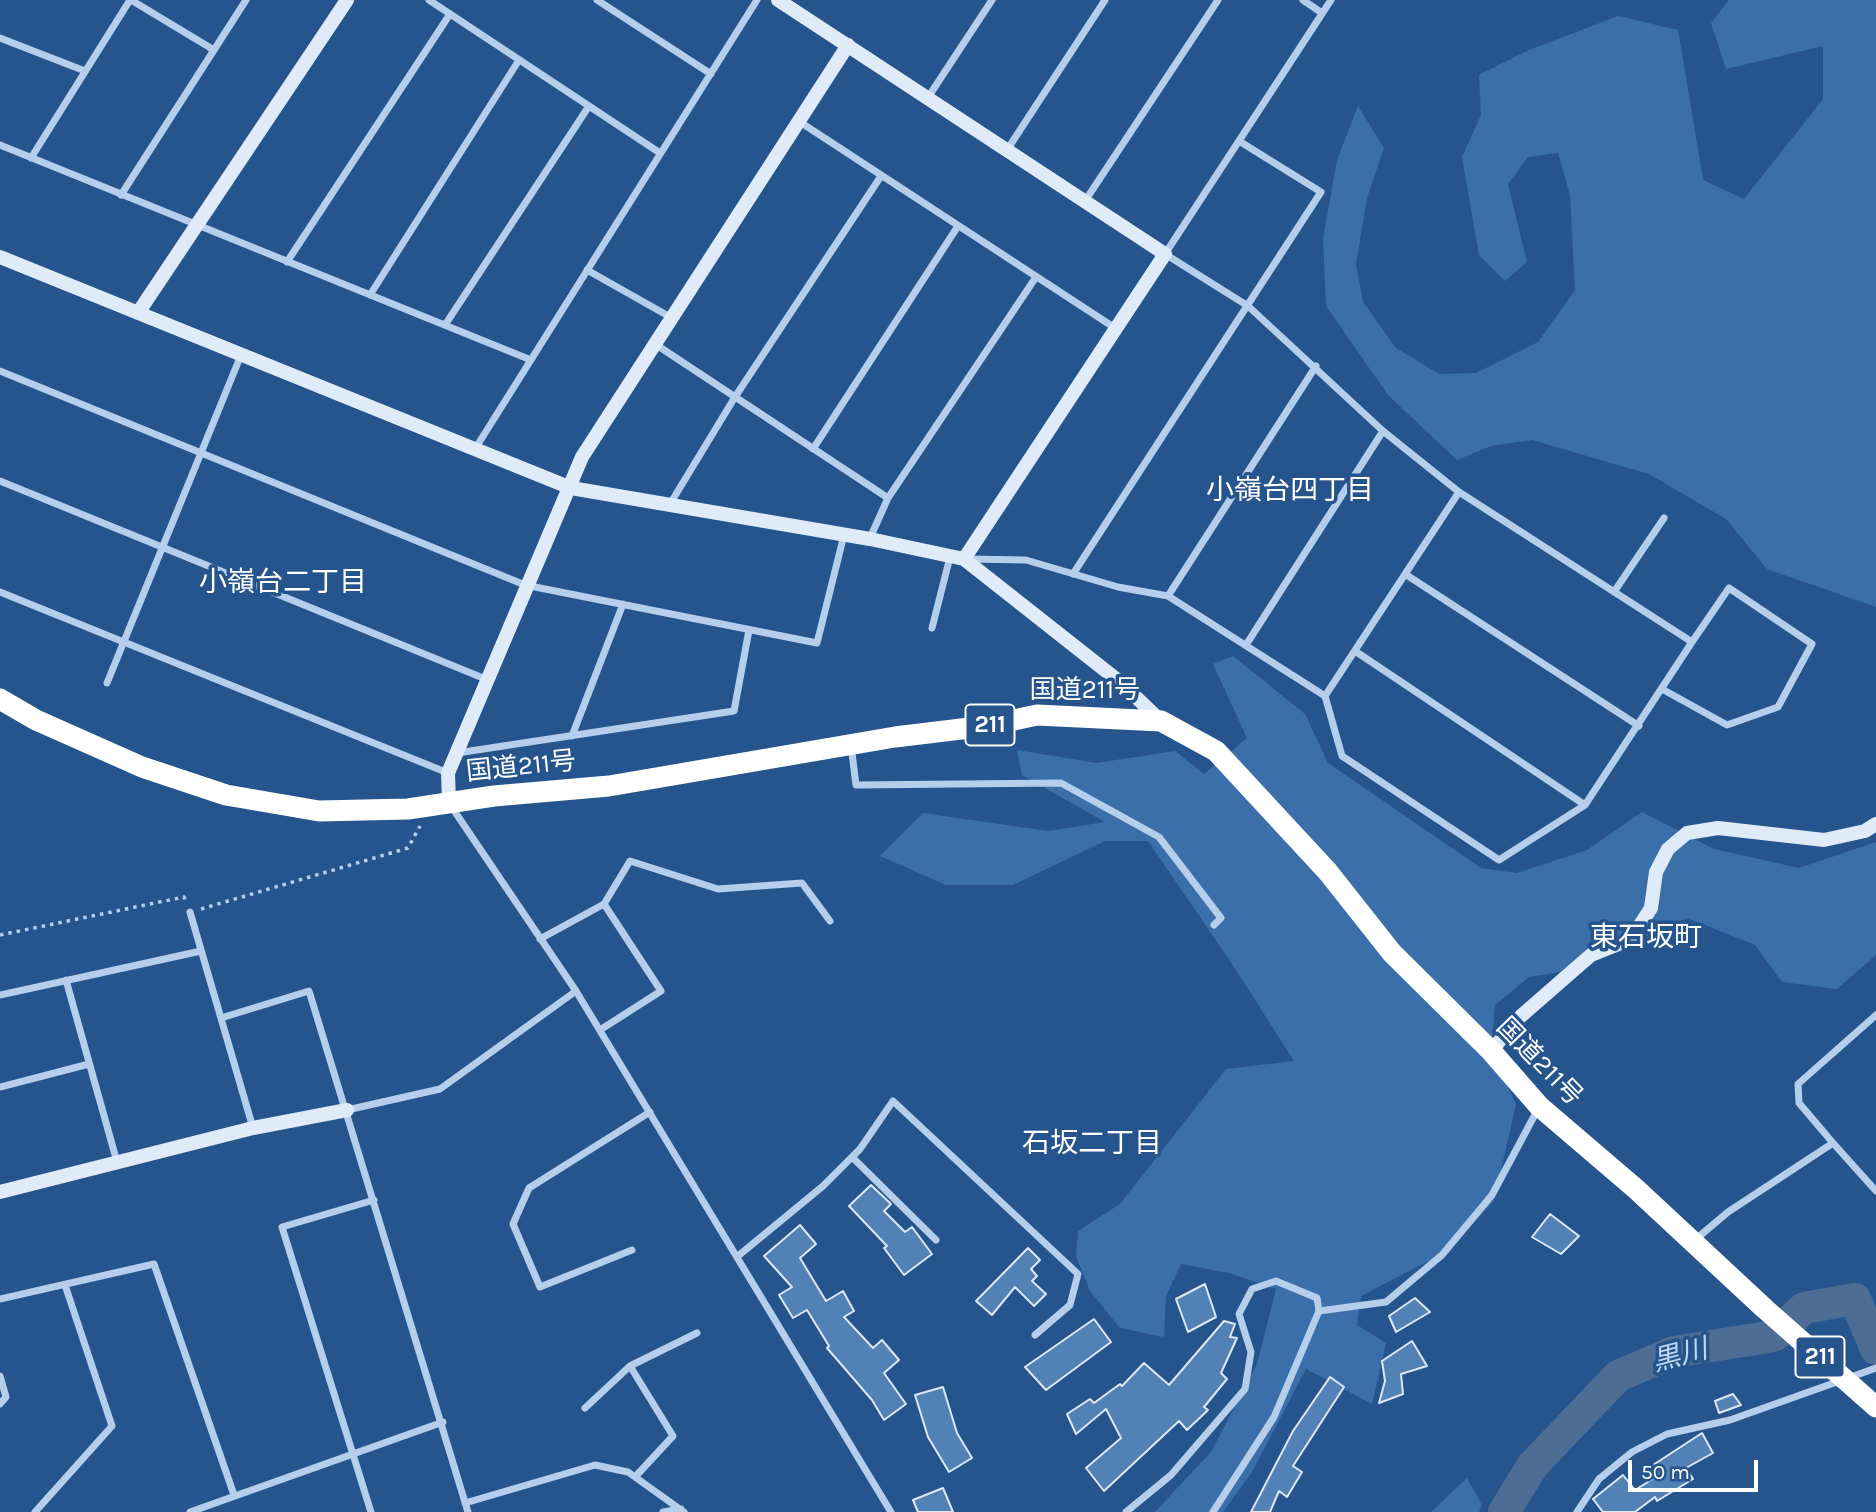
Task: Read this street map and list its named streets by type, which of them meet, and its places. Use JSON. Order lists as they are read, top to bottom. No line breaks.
{"streets":{"highway":["国道211号","211"]},"districts":["小嶺台四丁目","小嶺台二丁目","東石坂町","石坂二丁目"],"water":["黒川"],"scale_bar":"50 m"}
